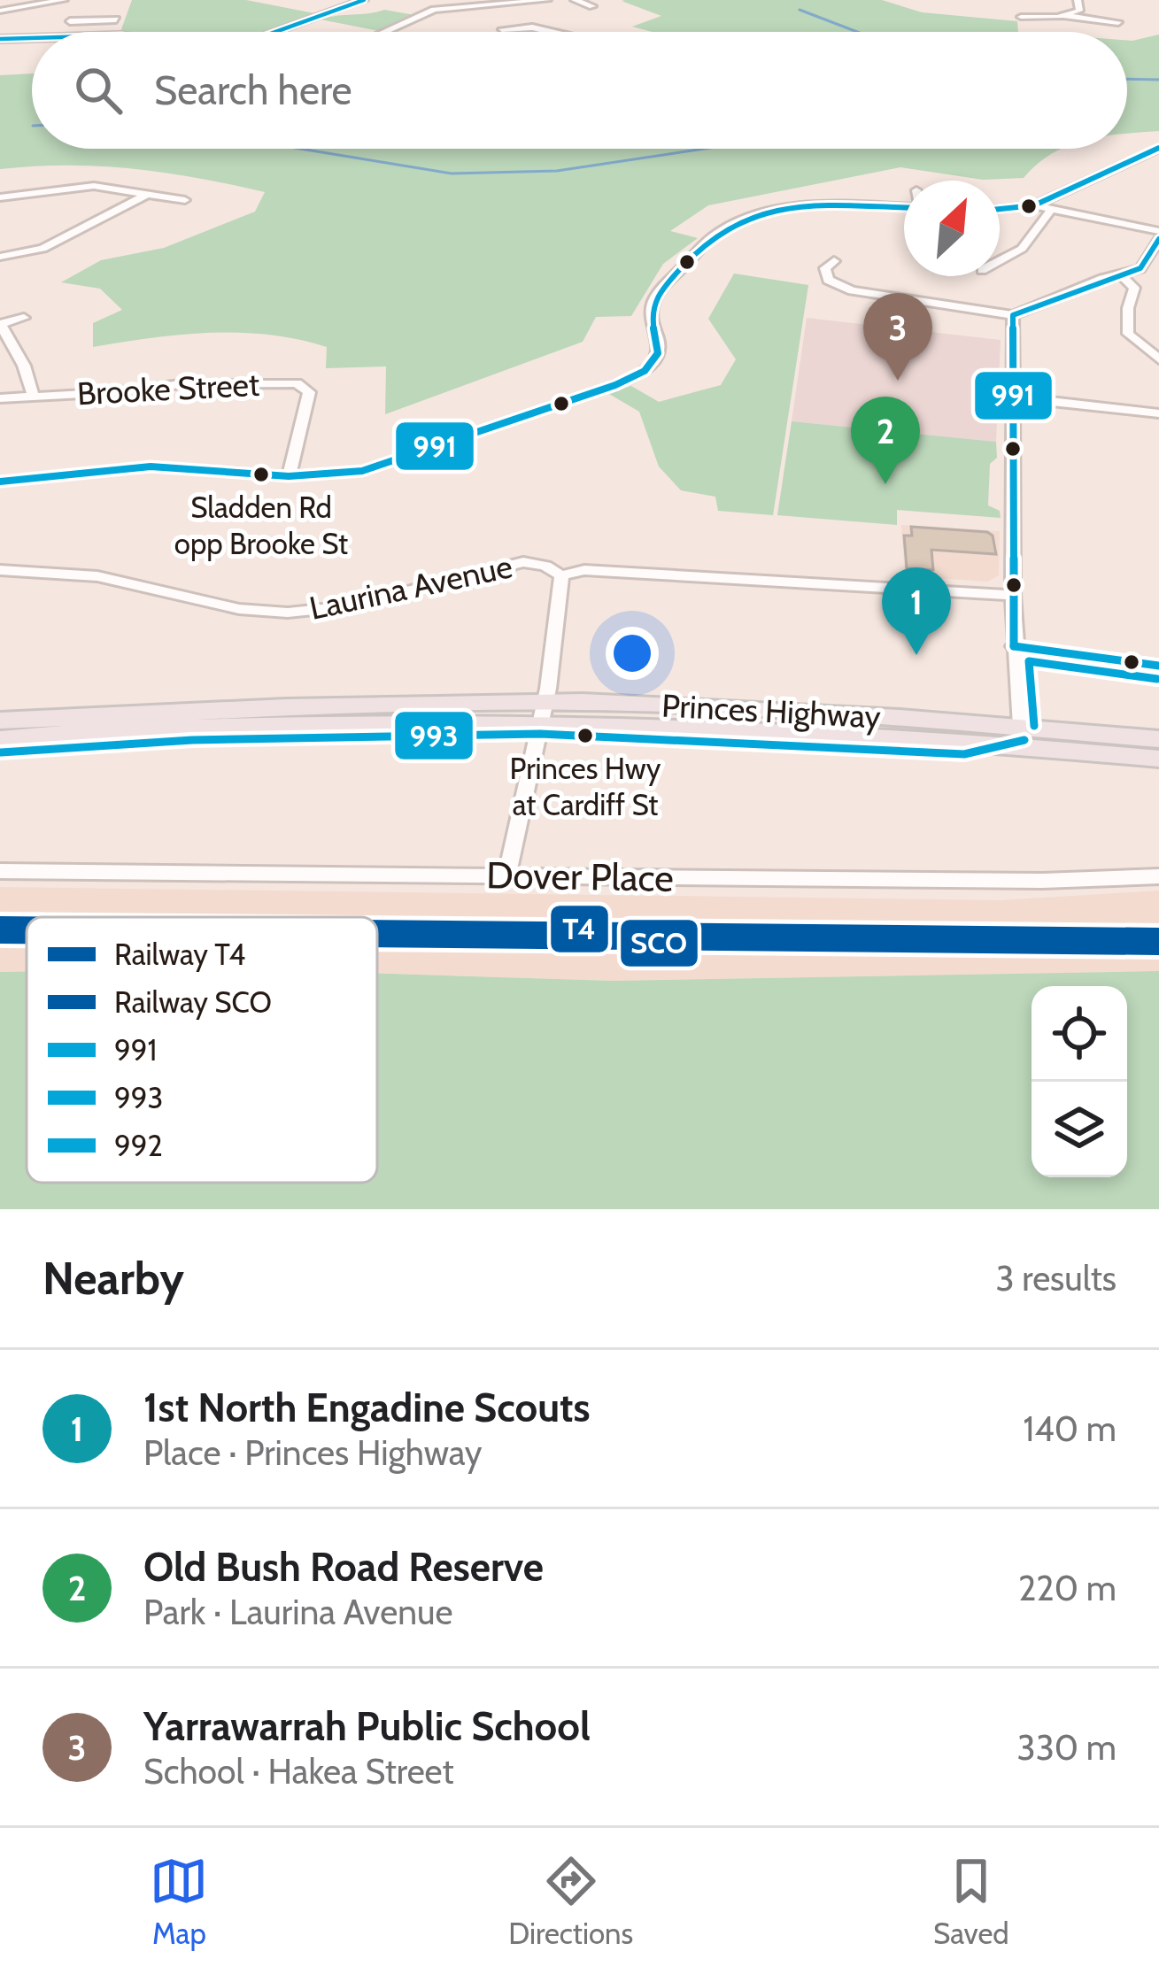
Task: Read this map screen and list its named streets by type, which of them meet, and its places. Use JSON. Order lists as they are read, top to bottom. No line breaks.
{"streets":{"highway":["Princes Highway"],"street":["Brooke Street","Laurina Avenue","Dover Place"]},"places":["Sladden Rd opp Brooke St","Princes Hwy at Cardiff St"],"lines":["transit line 992","transit line 991","transit line 993","rail line T4","rail line SCO"],"legend":["Railway T4","Railway SCO","991","993","992"],"north":"top right","page":{"search":"Search here","pins":["3","2","1"],"heading":["Nearby","3 results"],"list":[{"mark":"1","name":"1st North Engadine Scouts","note":"Place · Princes Highway","value":"140 m"},{"mark":"2","name":"Old Bush Road Reserve","note":"Park · Laurina Avenue","value":"220 m"},{"mark":"3","name":"Yarrawarrah Public School","note":"School · Hakea Street","value":"330 m"}],"nav":["Map","Directions","Saved"]}}
